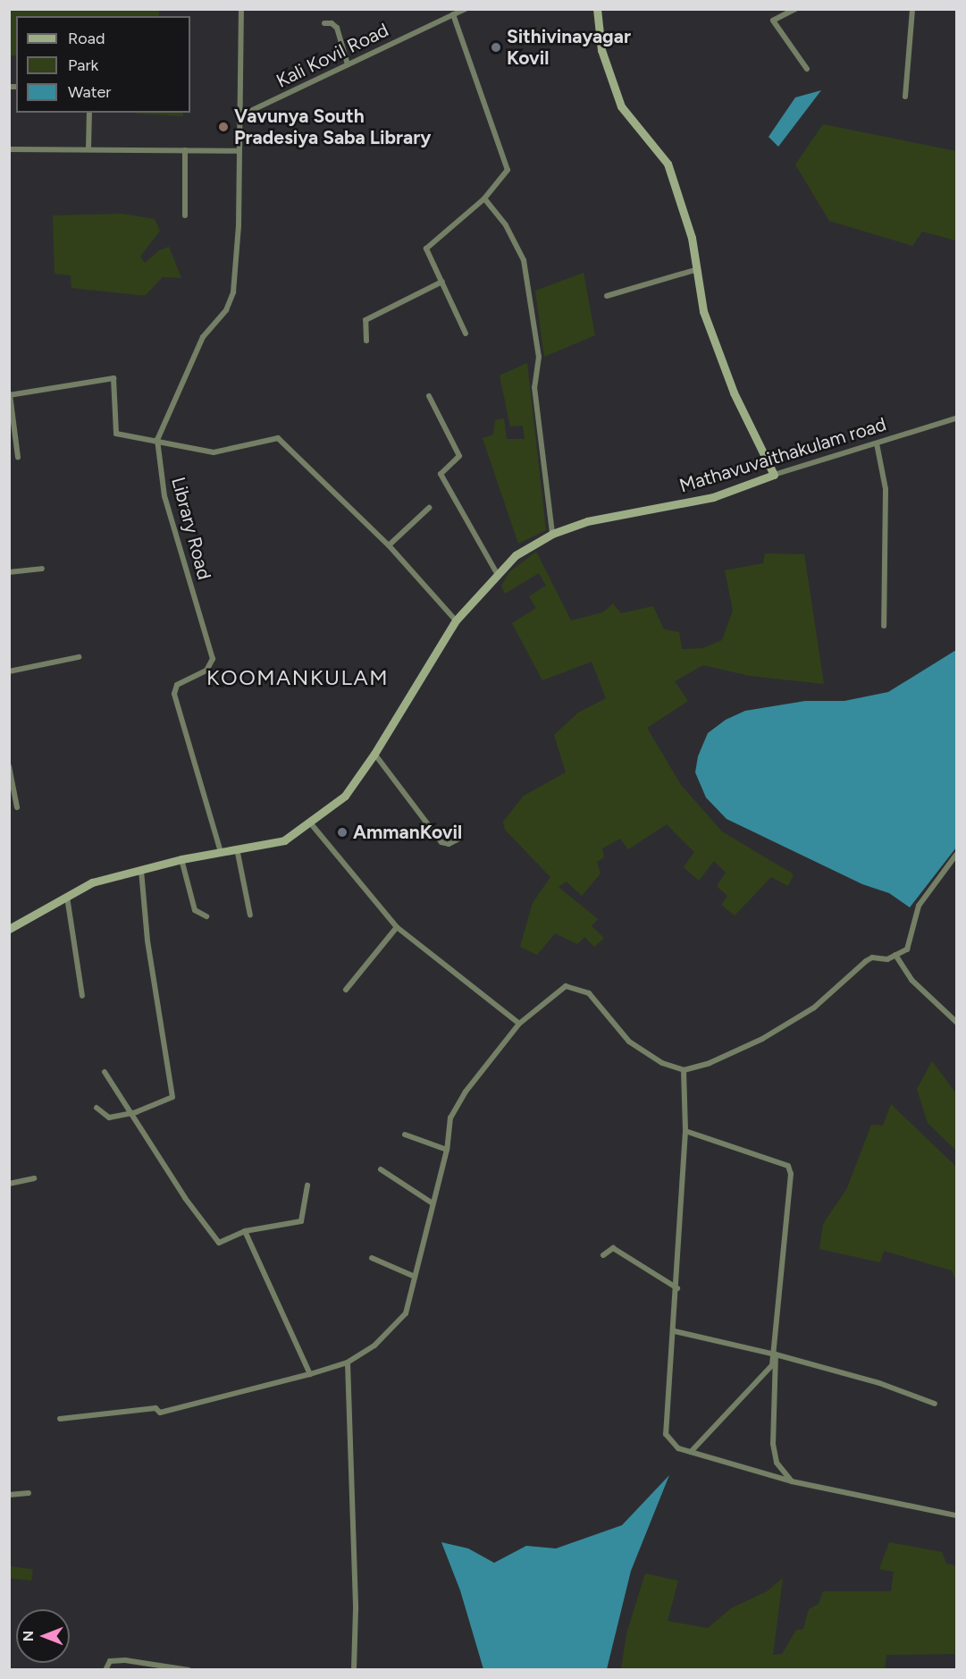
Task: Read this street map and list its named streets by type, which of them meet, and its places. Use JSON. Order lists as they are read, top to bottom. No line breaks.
{"streets":{"street":["Kali Kovil Road","Mathavuvaithakulam road","Library Road"]},"crossings":[["Mathavuvaithakulam road","Library Road"]],"districts":["KOOMANKULAM"],"places":["Sithivinayagar Kovil","Vavunya South Pradesiya Saba Library","AmmanKovil"],"legend":["Road","Park","Water"],"north":"left"}
